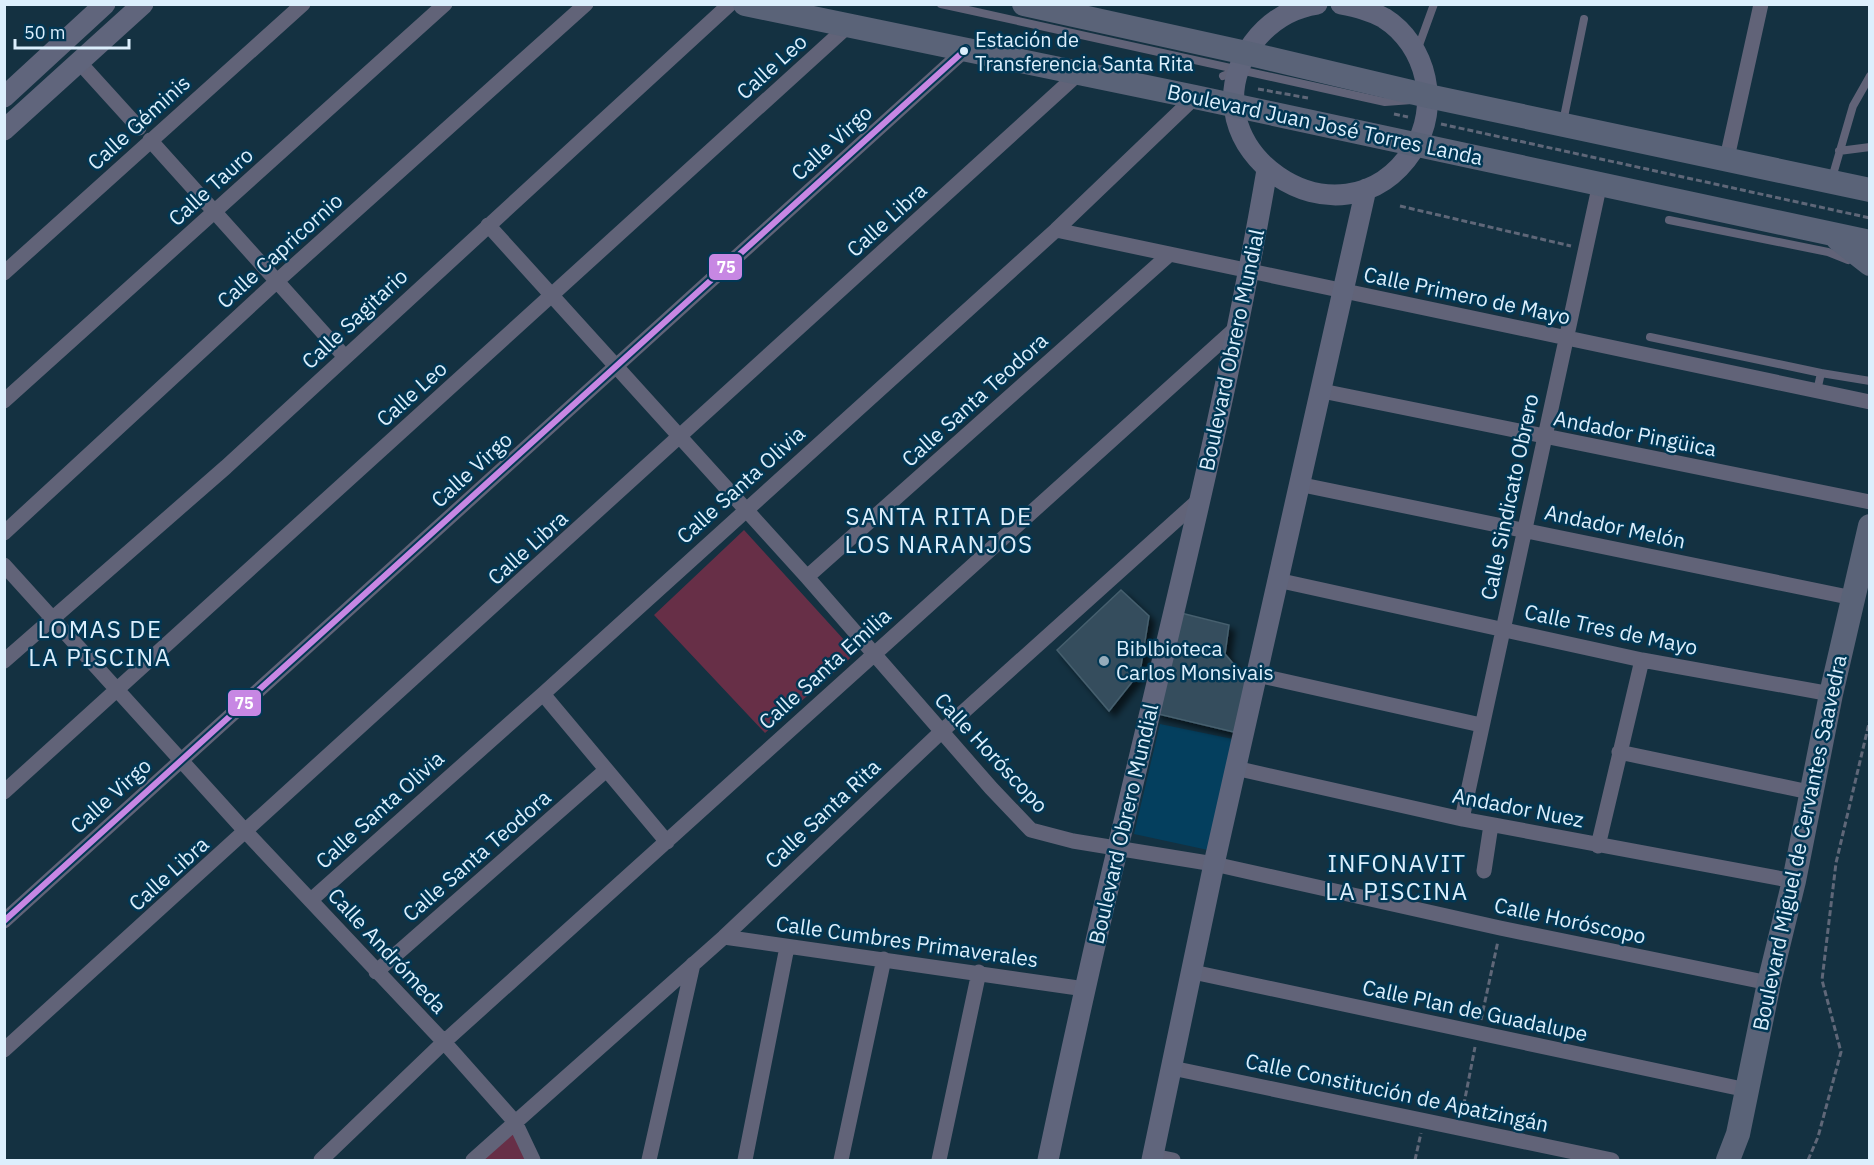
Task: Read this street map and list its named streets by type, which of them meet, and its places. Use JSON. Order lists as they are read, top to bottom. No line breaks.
{"streets":{"main road":["Boulevard Juan José Torres Landa","Boulevard Miguel de Cervantes Saavedra"],"street":["Calle Leo","Calle Géminis","Calle Virgo","Calle Tauro","Calle Libra","Calle Capricornio","Calle Primero de Mayo","Calle Sagitario","Boulevard Obrero Mundial","Calle Santa Teodora","Andador Pingüica","Calle Santa Olivia","Calle Sindicato Obrero","Andador Melón","Calle Tres de Mayo","Calle Santa Emilia","Calle Horóscopo","Andador Nuez","Calle Santa Rita","Calle Cumbres Primaverales","Calle Andrómeda","Calle Plan de Guadalupe","Calle Constitución de Apatzingán"]},"crossings":[["Calle Leo","Boulevard Juan José Torres Landa"],["Calle Leo","Calle Horóscopo"],["Calle Leo","Calle Andrómeda"],["Boulevard Juan José Torres Landa","Calle Virgo"],["Boulevard Juan José Torres Landa","Calle Libra"],["Boulevard Juan José Torres Landa","Calle Santa Olivia"],["Boulevard Juan José Torres Landa","Calle Sindicato Obrero"],["Calle Virgo","Calle Horóscopo"],["Calle Virgo","Calle Andrómeda"],["Calle Libra","Calle Horóscopo"],["Calle Libra","Calle Andrómeda"],["Calle Primero de Mayo","Boulevard Obrero Mundial"],["Calle Primero de Mayo","Calle Santa Teodora"],["Calle Primero de Mayo","Calle Santa Olivia"],["Calle Primero de Mayo","Calle Sindicato Obrero"],["Calle Sagitario","Calle Horóscopo"],["Calle Sagitario","Calle Andrómeda"],["Boulevard Obrero Mundial","Calle Santa Emilia"],["Boulevard Obrero Mundial","Calle Horóscopo"],["Boulevard Obrero Mundial","Calle Santa Rita"],["Boulevard Obrero Mundial","Calle Cumbres Primaverales"],["Calle Santa Teodora","Calle Horóscopo"],["Calle Santa Teodora","Calle Andrómeda"],["Andador Pingüica","Calle Sindicato Obrero"],["Calle Santa Olivia","Calle Horóscopo"],["Calle Santa Olivia","Calle Andrómeda"],["Calle Sindicato Obrero","Andador Melón"],["Calle Sindicato Obrero","Calle Tres de Mayo"],["Calle Sindicato Obrero","Andador Nuez"],["Andador Melón","Boulevard Miguel de Cervantes Saavedra"],["Calle Tres de Mayo","Boulevard Miguel de Cervantes Saavedra"],["Calle Santa Emilia","Calle Horóscopo"],["Calle Santa Emilia","Calle Andrómeda"],["Calle Horóscopo","Calle Santa Rita"],["Calle Horóscopo","Boulevard Miguel de Cervantes Saavedra"],["Andador Nuez","Boulevard Miguel de Cervantes Saavedra"],["Calle Santa Rita","Calle Cumbres Primaverales"],["Calle Santa Rita","Calle Andrómeda"],["Boulevard Miguel de Cervantes Saavedra","Calle Plan de Guadalupe"]],"districts":["SANTA RITA DE LOS NARANJOS","LOMAS DE LA PISCINA","INFONAVIT LA PISCINA"],"places":["Estación de Transferencia Santa Rita","Biblbioteca Carlos Monsivais"],"lines":["transit line 75"],"scale_bar":"50 m"}
